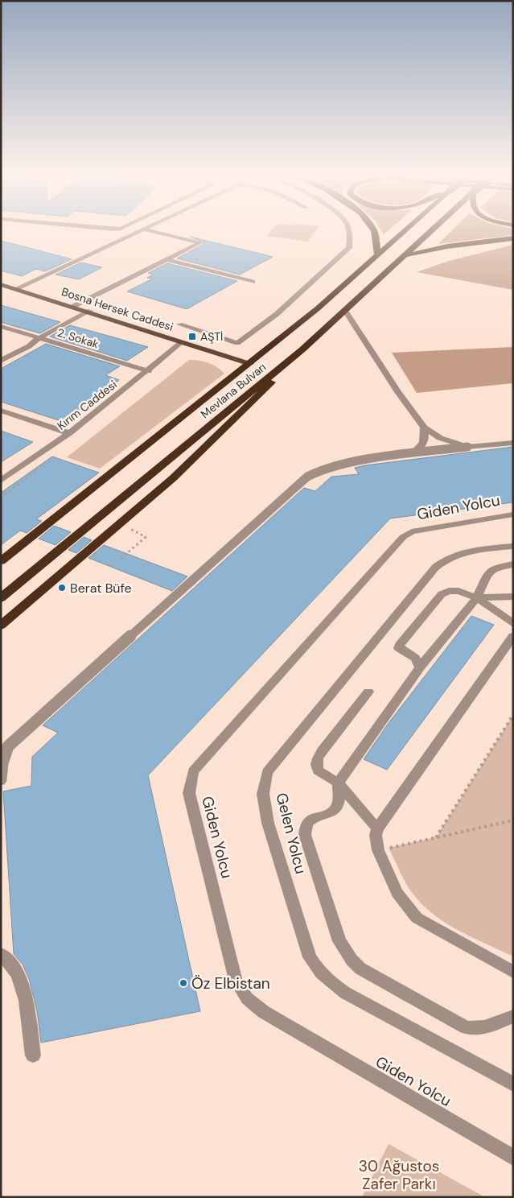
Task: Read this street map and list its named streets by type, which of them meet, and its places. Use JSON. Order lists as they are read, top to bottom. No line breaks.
{"streets":{"highway":["Mevlana Bulvarı"],"main road":["Bosna Hersek Caddesi"],"street":["2. Sokak","Kırım Caddesi","Giden Yolcu","Gelen Yolcu"]},"crossings":[["Bosna Hersek Caddesi","Mevlana Bulvarı"],["Bosna Hersek Caddesi","Kırım Caddesi"],["2. Sokak","Kırım Caddesi"]],"parks":["30 Ağustos Zafer Parkı"],"places":{"transit":["AŞTİ"],"other":["Berat Büfe","Öz Elbistan"]}}
